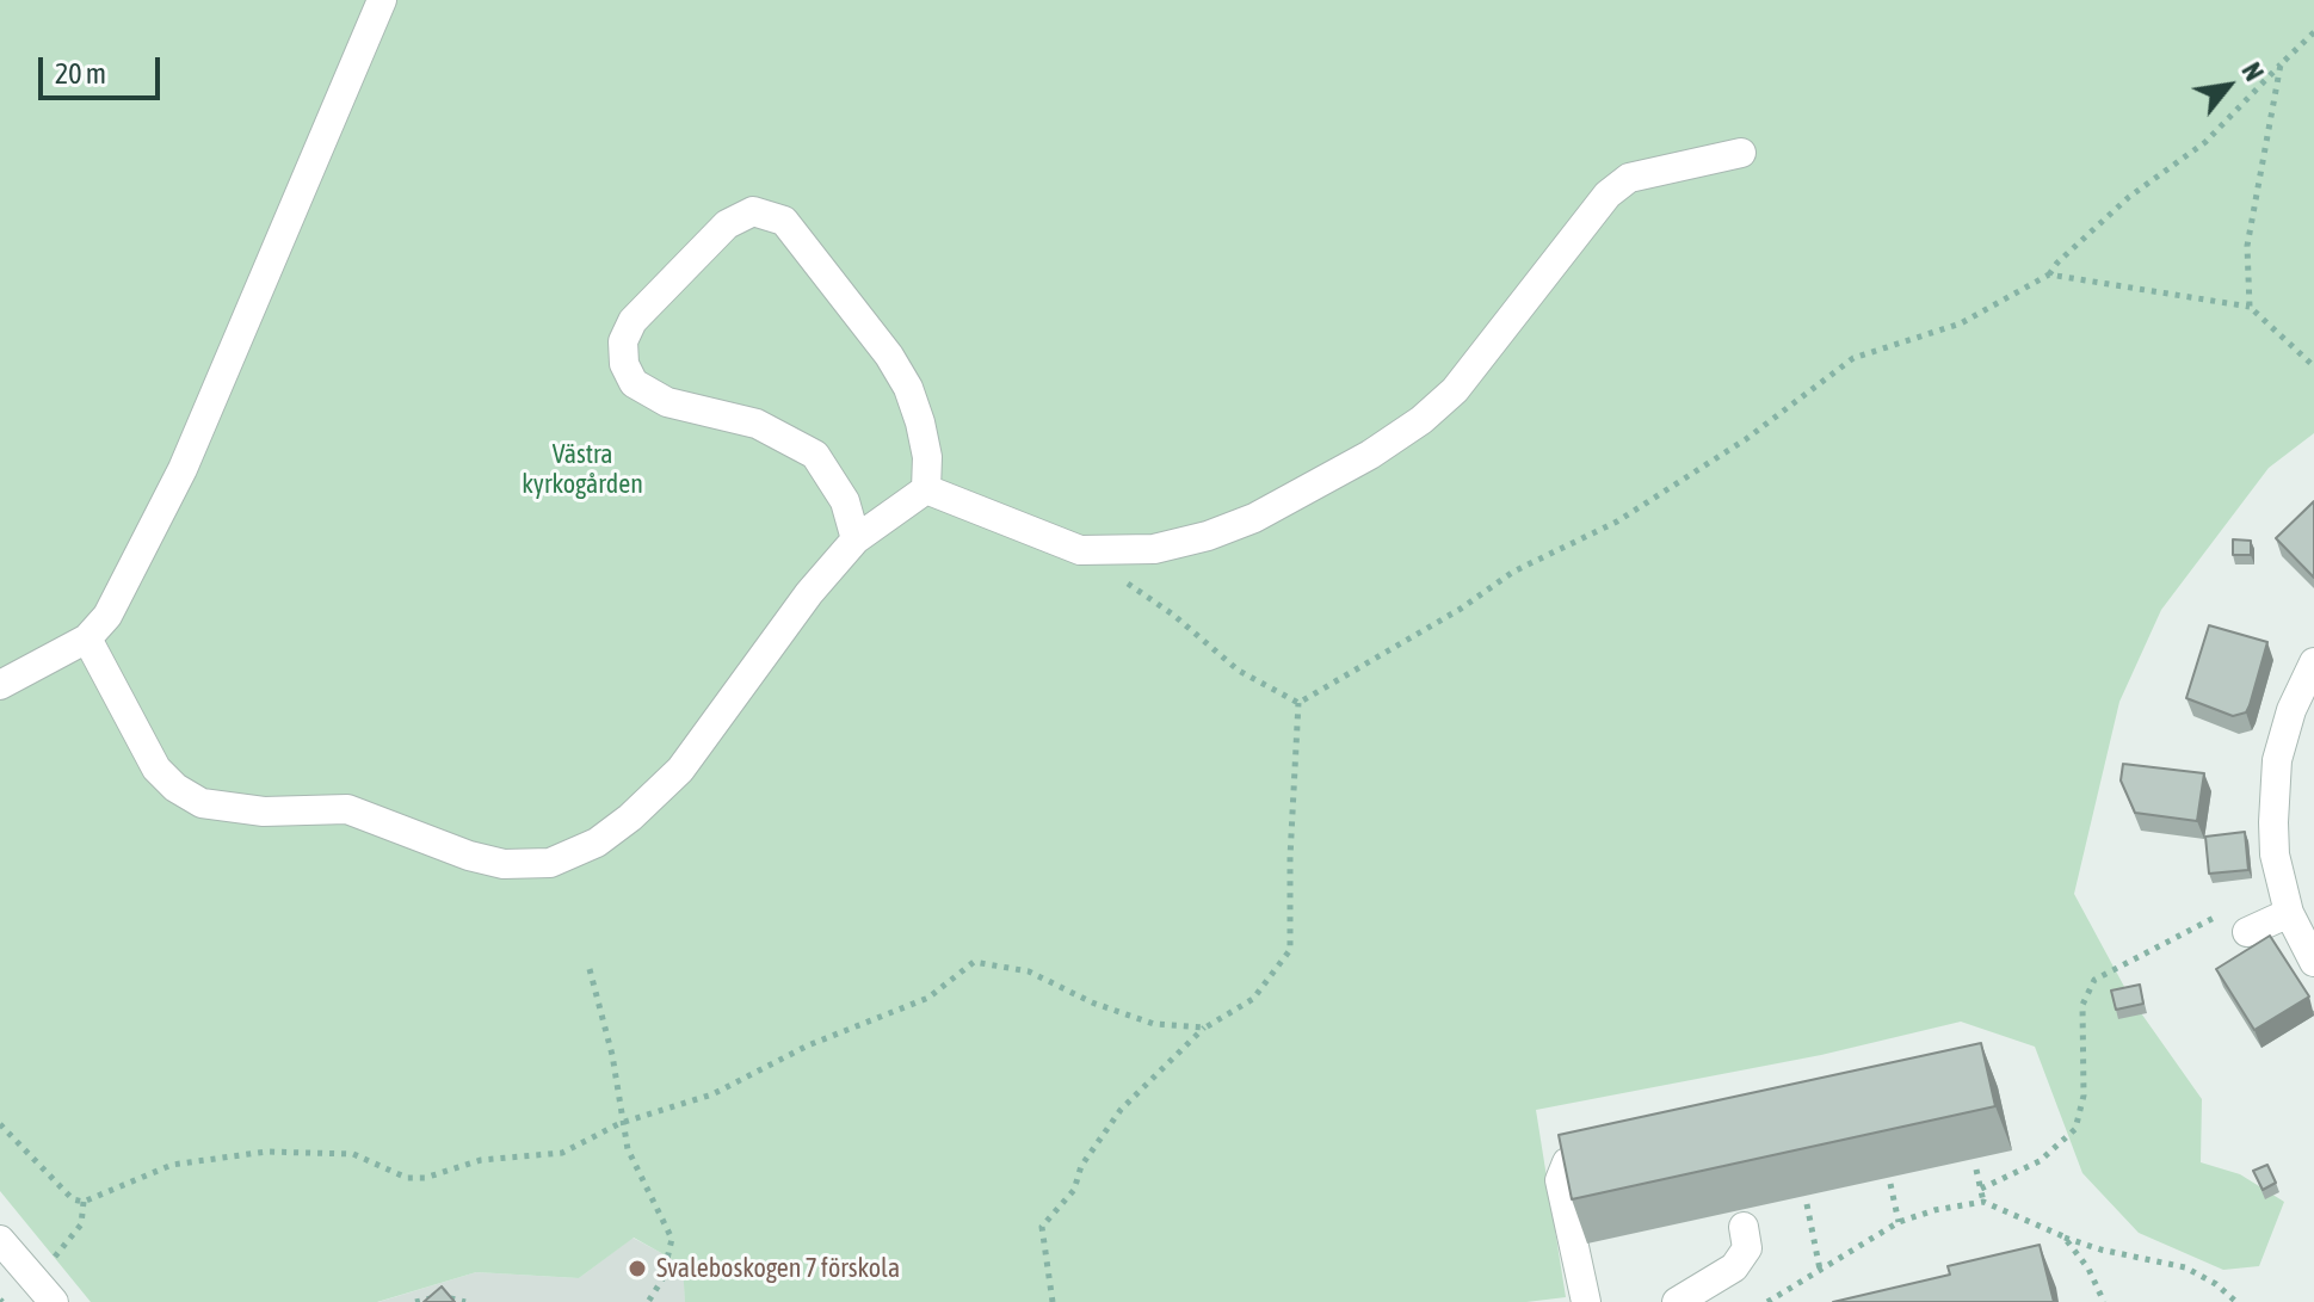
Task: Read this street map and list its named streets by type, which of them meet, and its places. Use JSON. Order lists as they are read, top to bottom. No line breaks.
{"parks":["Västra kyrkogården"],"places":["Svaleboskogen 7 förskola"],"scale_bar":"20 m","north":"top right"}
